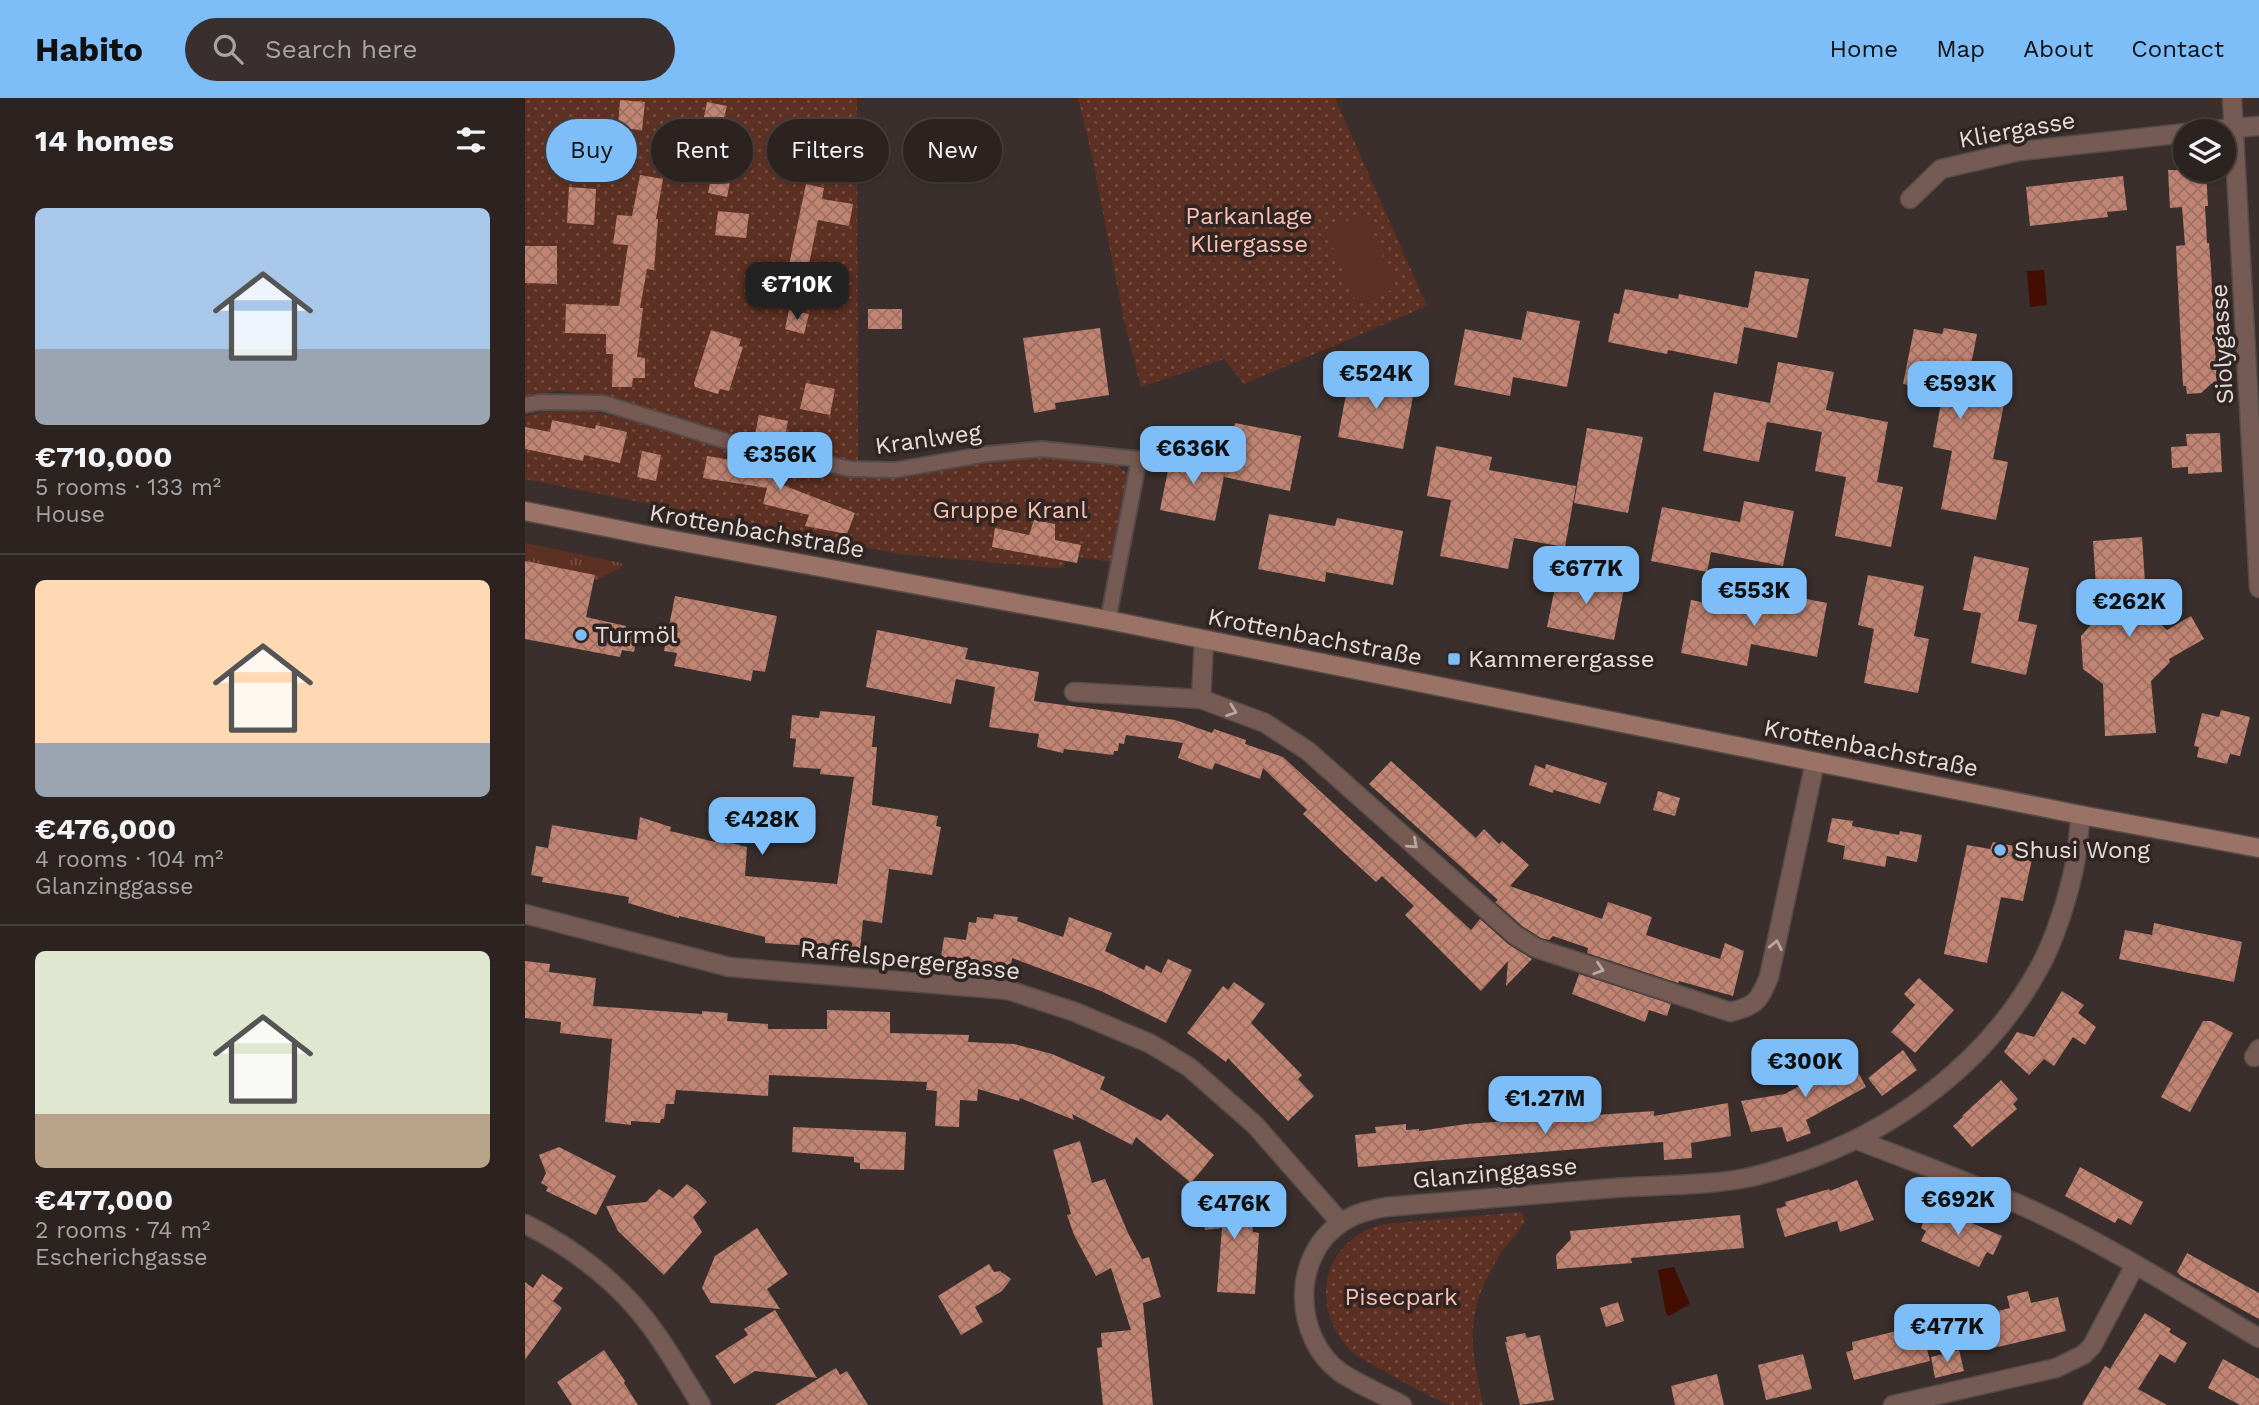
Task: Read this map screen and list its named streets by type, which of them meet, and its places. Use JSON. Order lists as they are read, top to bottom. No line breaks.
{"streets":{"main road":["Krottenbachstraße"],"street":["Kliergasse","Siolygasse","Raffelspergergasse","Glanzinggasse"],"lane":["Kranlweg"]},"crossings":[["Kranlweg","Krottenbachstraße"],["Krottenbachstraße","Glanzinggasse"],["Raffelspergergasse","Glanzinggasse"]],"parks":["Parkanlage Kliergasse","Gruppe Kranl","Pisecpark"],"places":{"other":["Turmöl","Shusi Wong"],"transit":["Kammerergasse"]},"page":{"header":"Habito","search":"Search here","nav":["Home","Map","About","Contact"],"heading":"14 homes","chip":["Buy","Rent","Filters","New"],"list":[{"name":"€710,000","note":"5 rooms · 133 m² · House"},{"name":"€476,000","note":"4 rooms · 104 m² · Glanzinggasse"},{"name":"€477,000","note":"2 rooms · 74 m² · Escherichgasse"}],"price":["€710K","€524K","€593K","€636K","€356K","€677K","€553K","€262K","€428K","€300K","€1.27M","€692K","€476K","€477K"]}}
